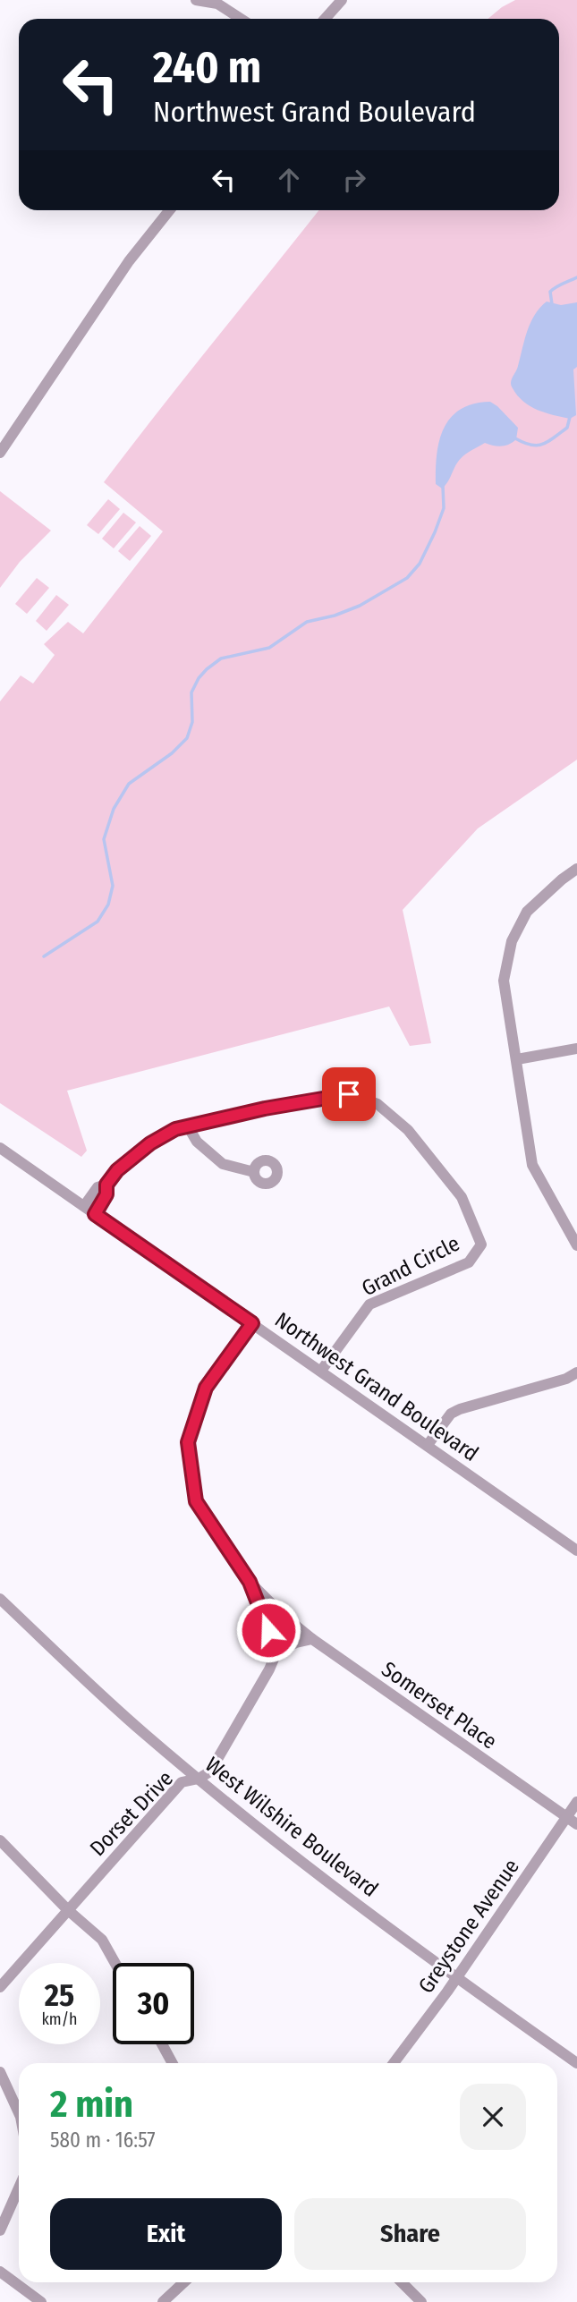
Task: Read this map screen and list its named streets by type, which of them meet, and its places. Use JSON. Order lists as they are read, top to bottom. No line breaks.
{"streets":{"street":["Grand Circle","Northwest Grand Boulevard","Somerset Place","Dorset Drive","West Wilshire Boulevard","Greystone Avenue"]},"crossings":[["Grand Circle","Northwest Grand Boulevard"],["Somerset Place","Greystone Avenue"],["Dorset Drive","West Wilshire Boulevard"],["West Wilshire Boulevard","Greystone Avenue"]],"page":{"turn":["240 m","Northwest Grand Boulevard"],"speed":"25 km/h","limit":"30","heading":["2 min","580 m · 16:57"],"buttons":["Exit","Share"]}}
